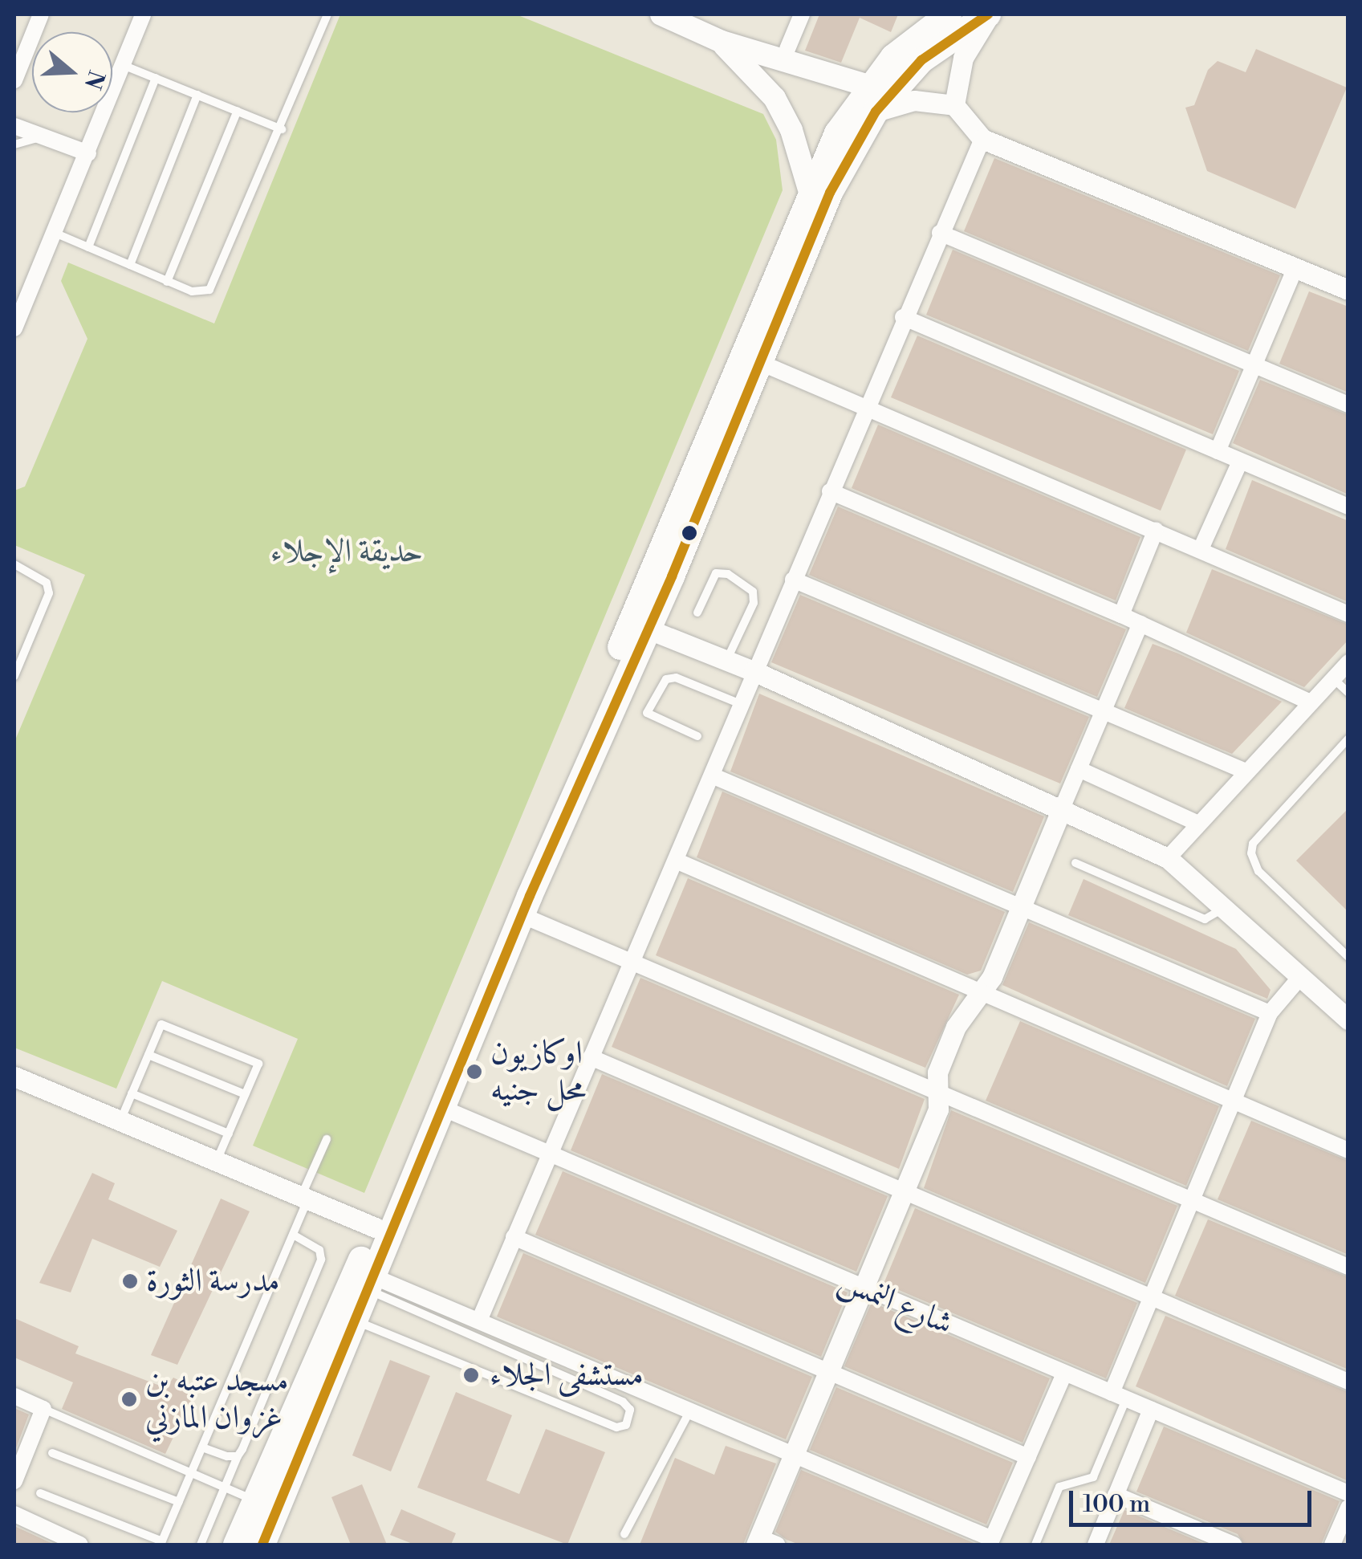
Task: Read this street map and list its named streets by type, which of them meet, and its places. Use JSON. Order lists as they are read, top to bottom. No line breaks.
{"streets":{"street":["شارع النمس"]},"parks":["حديقة الإجلاء"],"places":["اوكازيون محل جنيه","مدرسة الثورة","مستشفى الجلاء","مسجد عتبه بن غزوان المازني"],"scale_bar":"100 m","north":"right"}
